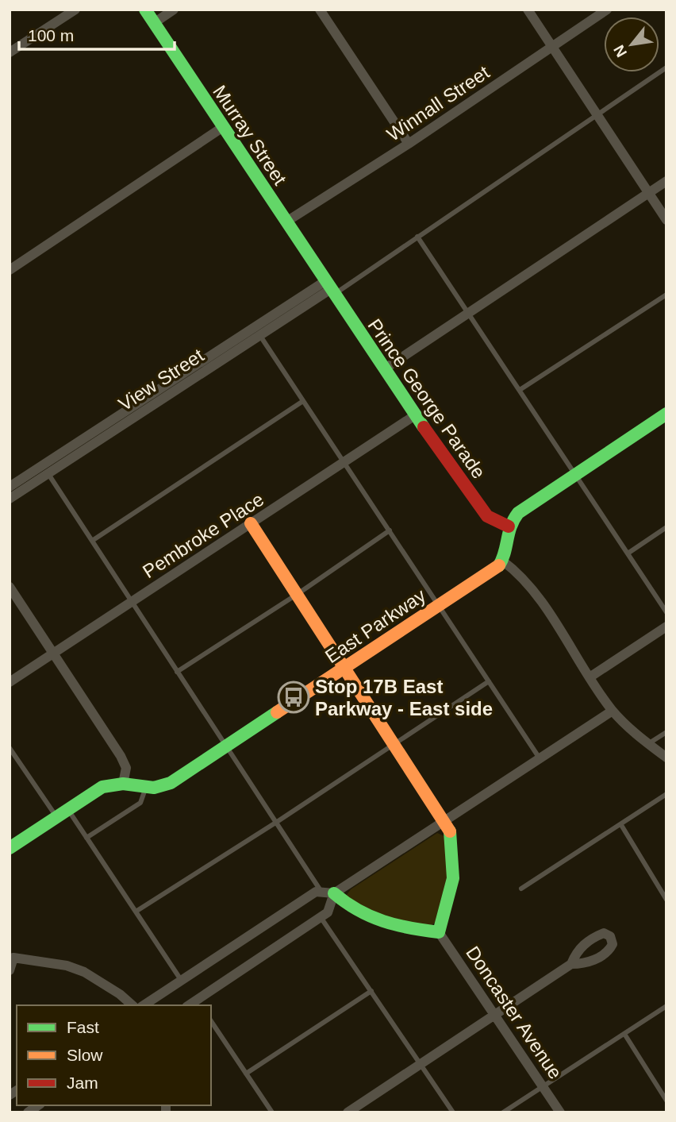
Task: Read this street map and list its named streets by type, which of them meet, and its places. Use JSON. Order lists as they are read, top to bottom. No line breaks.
{"streets":{"street":["Winnall Street","Murray Street","View Street","Prince George Parade","Pembroke Place","East Parkway","Doncaster Avenue"]},"crossings":[["Winnall Street","Murray Street"],["Murray Street","View Street"],["Murray Street","Prince George Parade"],["View Street","Prince George Parade"],["Prince George Parade","Pembroke Place"]],"places":{"bus stop":["Stop 17B East Parkway - East side"]},"legend":["Fast","Slow","Jam"],"scale_bar":"100 m","north":"bottom left"}
